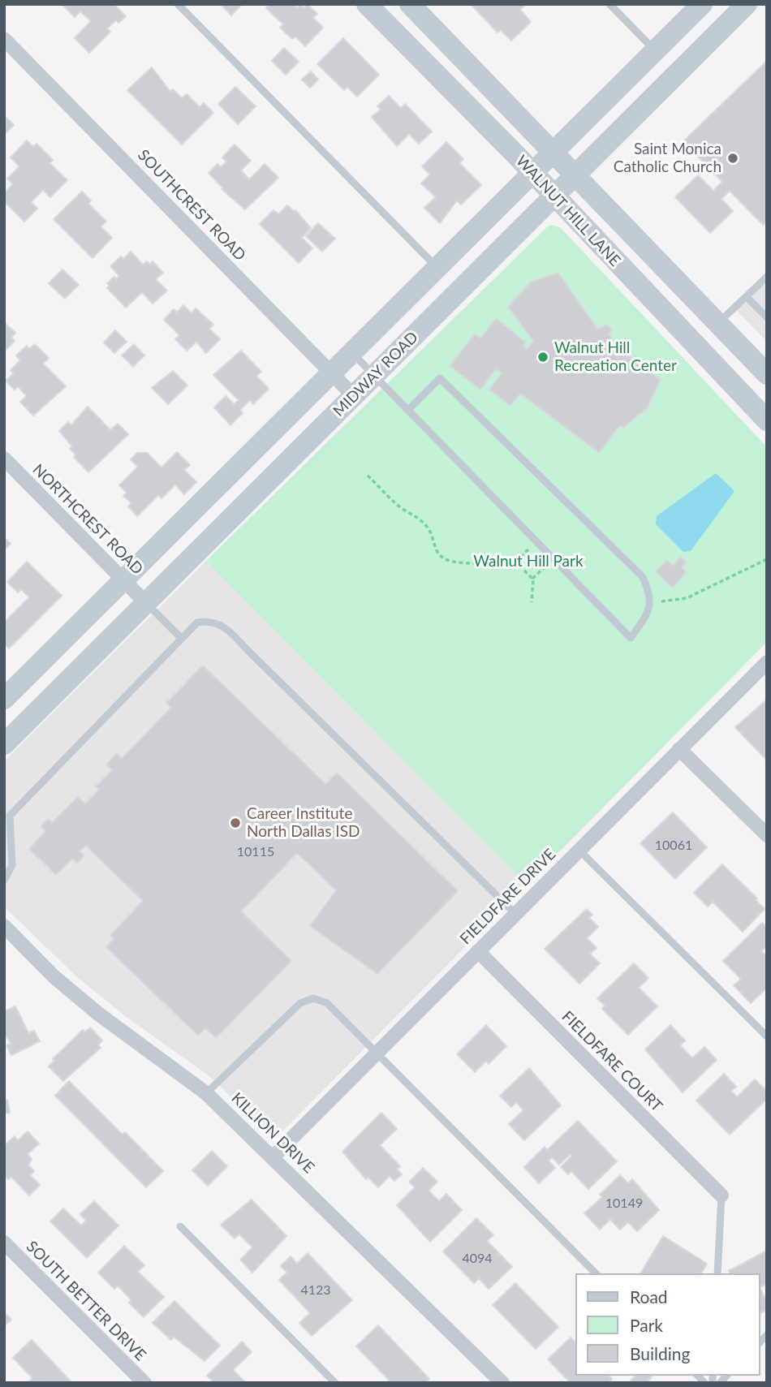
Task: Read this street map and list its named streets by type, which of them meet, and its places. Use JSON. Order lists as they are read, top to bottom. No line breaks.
{"streets":{"main road":["WALNUT HILL LANE","MIDWAY ROAD"],"street":["SOUTHCREST ROAD","NORTHCREST ROAD","FIELDFARE DRIVE","FIELDFARE COURT","KILLION DRIVE","SOUTH BETTER DRIVE"]},"crossings":[["SOUTHCREST ROAD","MIDWAY ROAD"],["WALNUT HILL LANE","MIDWAY ROAD"],["MIDWAY ROAD","NORTHCREST ROAD"],["FIELDFARE DRIVE","FIELDFARE COURT"],["FIELDFARE DRIVE","KILLION DRIVE"]],"parks":["Walnut Hill Park"],"places":["Saint Monica Catholic Church","Walnut Hill Recreation Center","Career Institute North Dallas ISD"],"house_numbers":["10061","10115","10149","4094","4123"],"legend":["Road","Park","Building"]}
